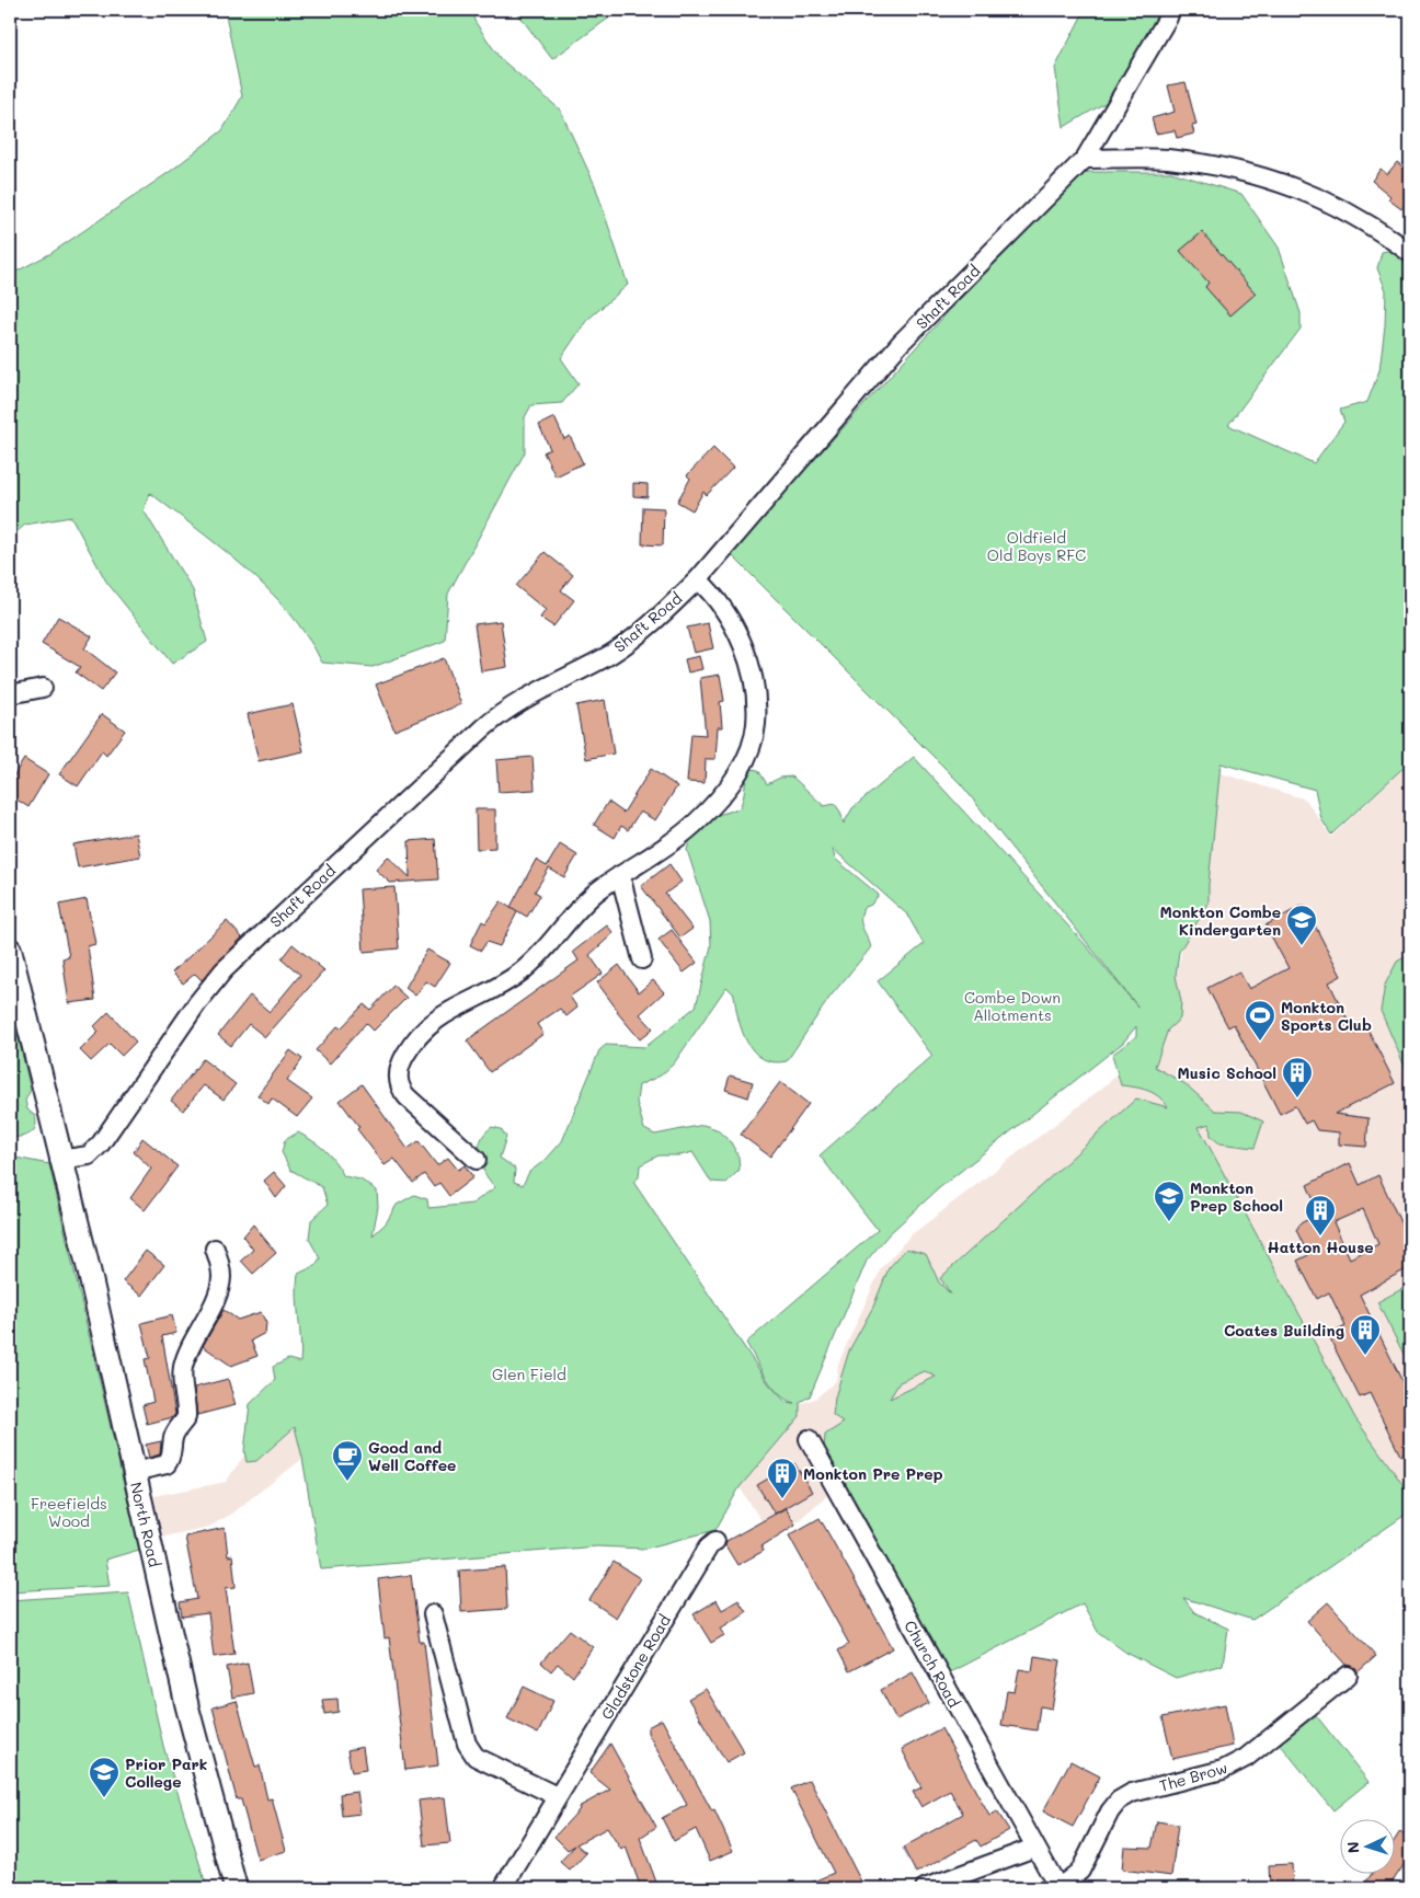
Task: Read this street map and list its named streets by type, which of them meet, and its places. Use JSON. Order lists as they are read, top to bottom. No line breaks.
{"streets":{"street":["Shaft Road","North Road","Church Road","Gladstone Road","The Brow"]},"crossings":[["Shaft Road","North Road"],["Church Road","The Brow"]],"parks":["Oldfield Old Boys RFC","Combe Down Allotments","Glen Field","Freefields Wood"],"places":{"school or university":["Monkton Combe Kindergarten","Monkton Prep School","Prior Park College"],"sports":["Monkton Sports Club"],"building":["Music School","Hatton House","Coates Building","Monkton Pre Prep"],"cafe":["Good and Well Coffee"]},"north":"left"}
